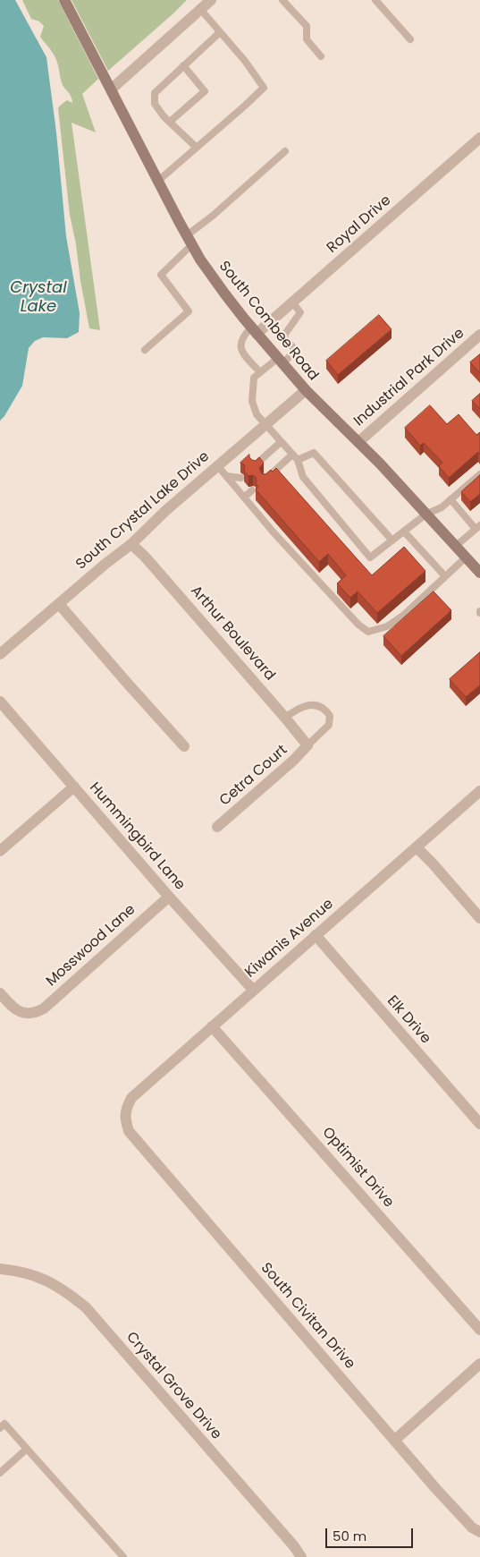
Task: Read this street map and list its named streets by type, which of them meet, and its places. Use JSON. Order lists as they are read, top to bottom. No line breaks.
{"streets":{"main road":["South Combee Road"],"street":["Royal Drive","Industrial Park Drive","South Crystal Lake Drive","Arthur Boulevard","Cetra Court","Hummingbird Lane","Kiwanis Avenue","Mosswood Lane","Elk Drive","Optimist Drive","South Civitan Drive","Crystal Grove Drive"]},"crossings":[["Royal Drive","South Combee Road"],["South Combee Road","Industrial Park Drive"],["South Combee Road","South Crystal Lake Drive"],["South Crystal Lake Drive","Arthur Boulevard"],["Arthur Boulevard","Cetra Court"],["Hummingbird Lane","Kiwanis Avenue"],["Hummingbird Lane","Mosswood Lane"],["Kiwanis Avenue","Elk Drive"],["Kiwanis Avenue","Optimist Drive"],["Kiwanis Avenue","South Civitan Drive"]],"water":["Crystal Lake"],"scale_bar":"50 m"}
